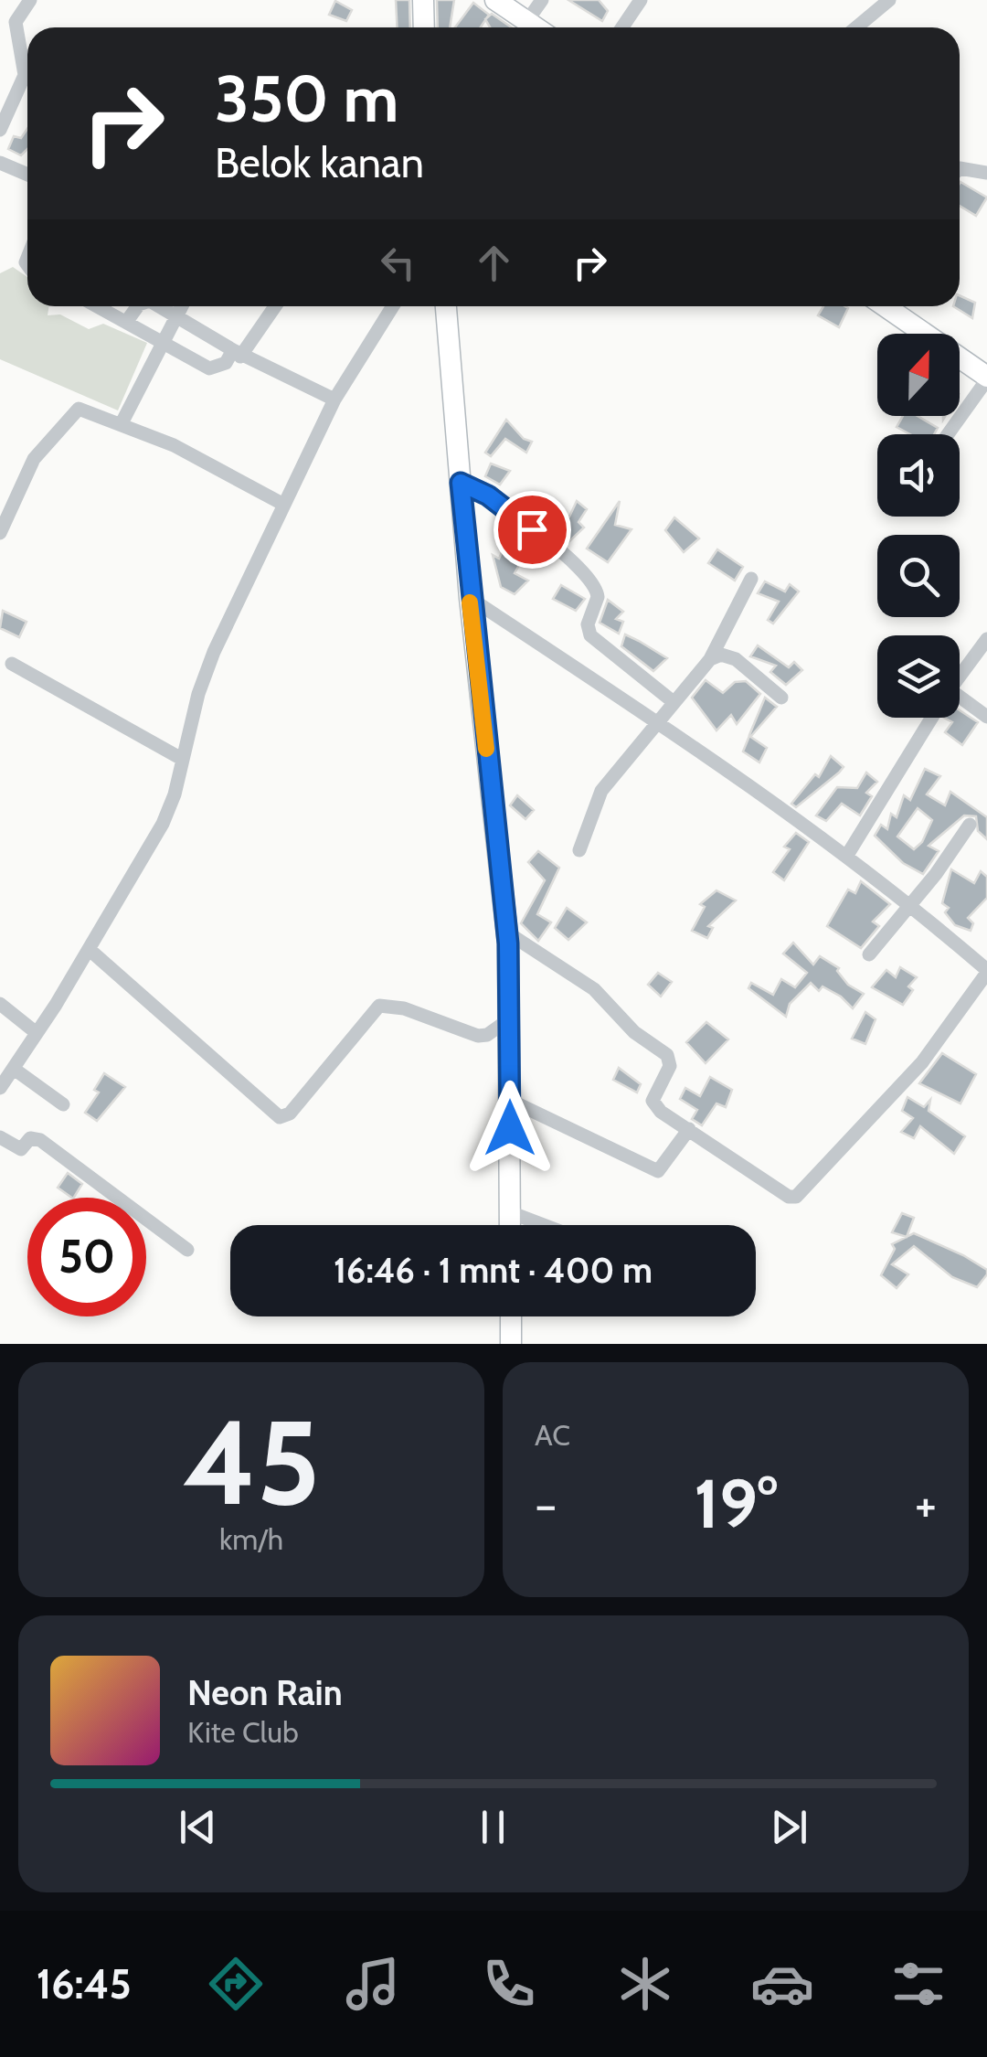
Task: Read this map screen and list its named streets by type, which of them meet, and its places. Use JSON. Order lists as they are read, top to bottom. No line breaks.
{"north":"top","page":{"turn":["350 m","Belok kanan"],"limit":"50","trip":"16:46 · 1 mnt · 400 m","tile":[["45","km/h"],"AC"],"heat":["−","19°","+"],"song":["Neon Rain","Kite Club"],"tabs":"16:45"}}
